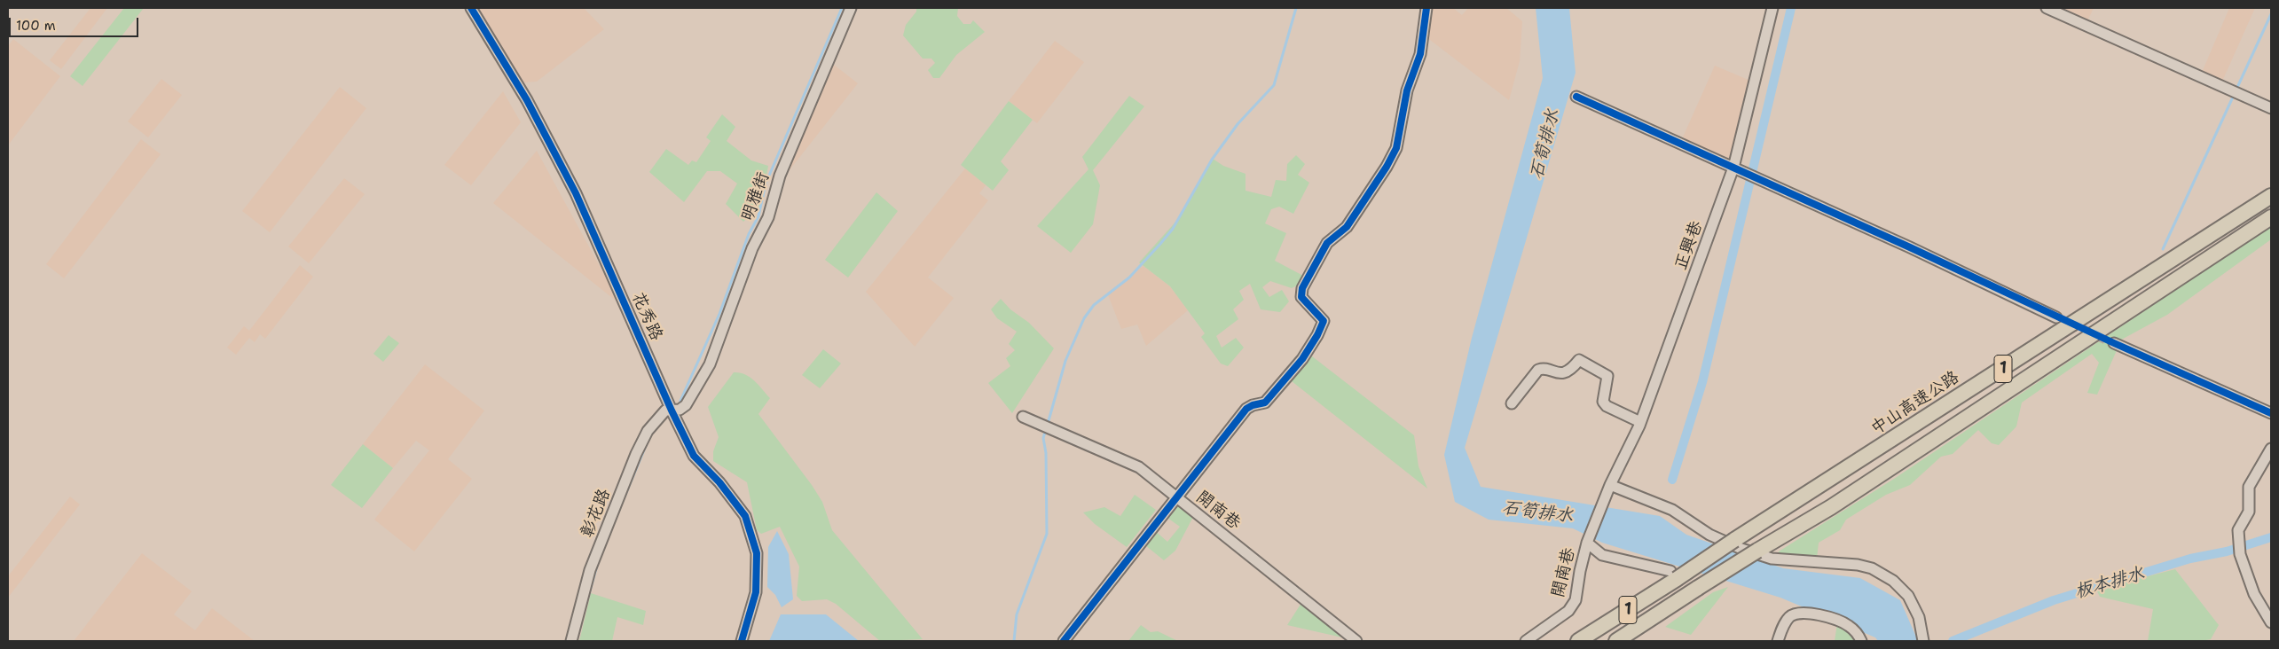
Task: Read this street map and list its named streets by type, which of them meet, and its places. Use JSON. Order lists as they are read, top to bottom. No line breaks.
{"streets":{"highway":["1","中山高速公路"],"street":["明雅街","正興巷","花秀路","開南巷","彰花路"]},"crossings":[["明雅街","花秀路"],["明雅街","彰花路"],["正興巷","開南巷"],["花秀路","彰花路"]],"water":["石筍排水","板本排水"],"scale_bar":"100 m"}
